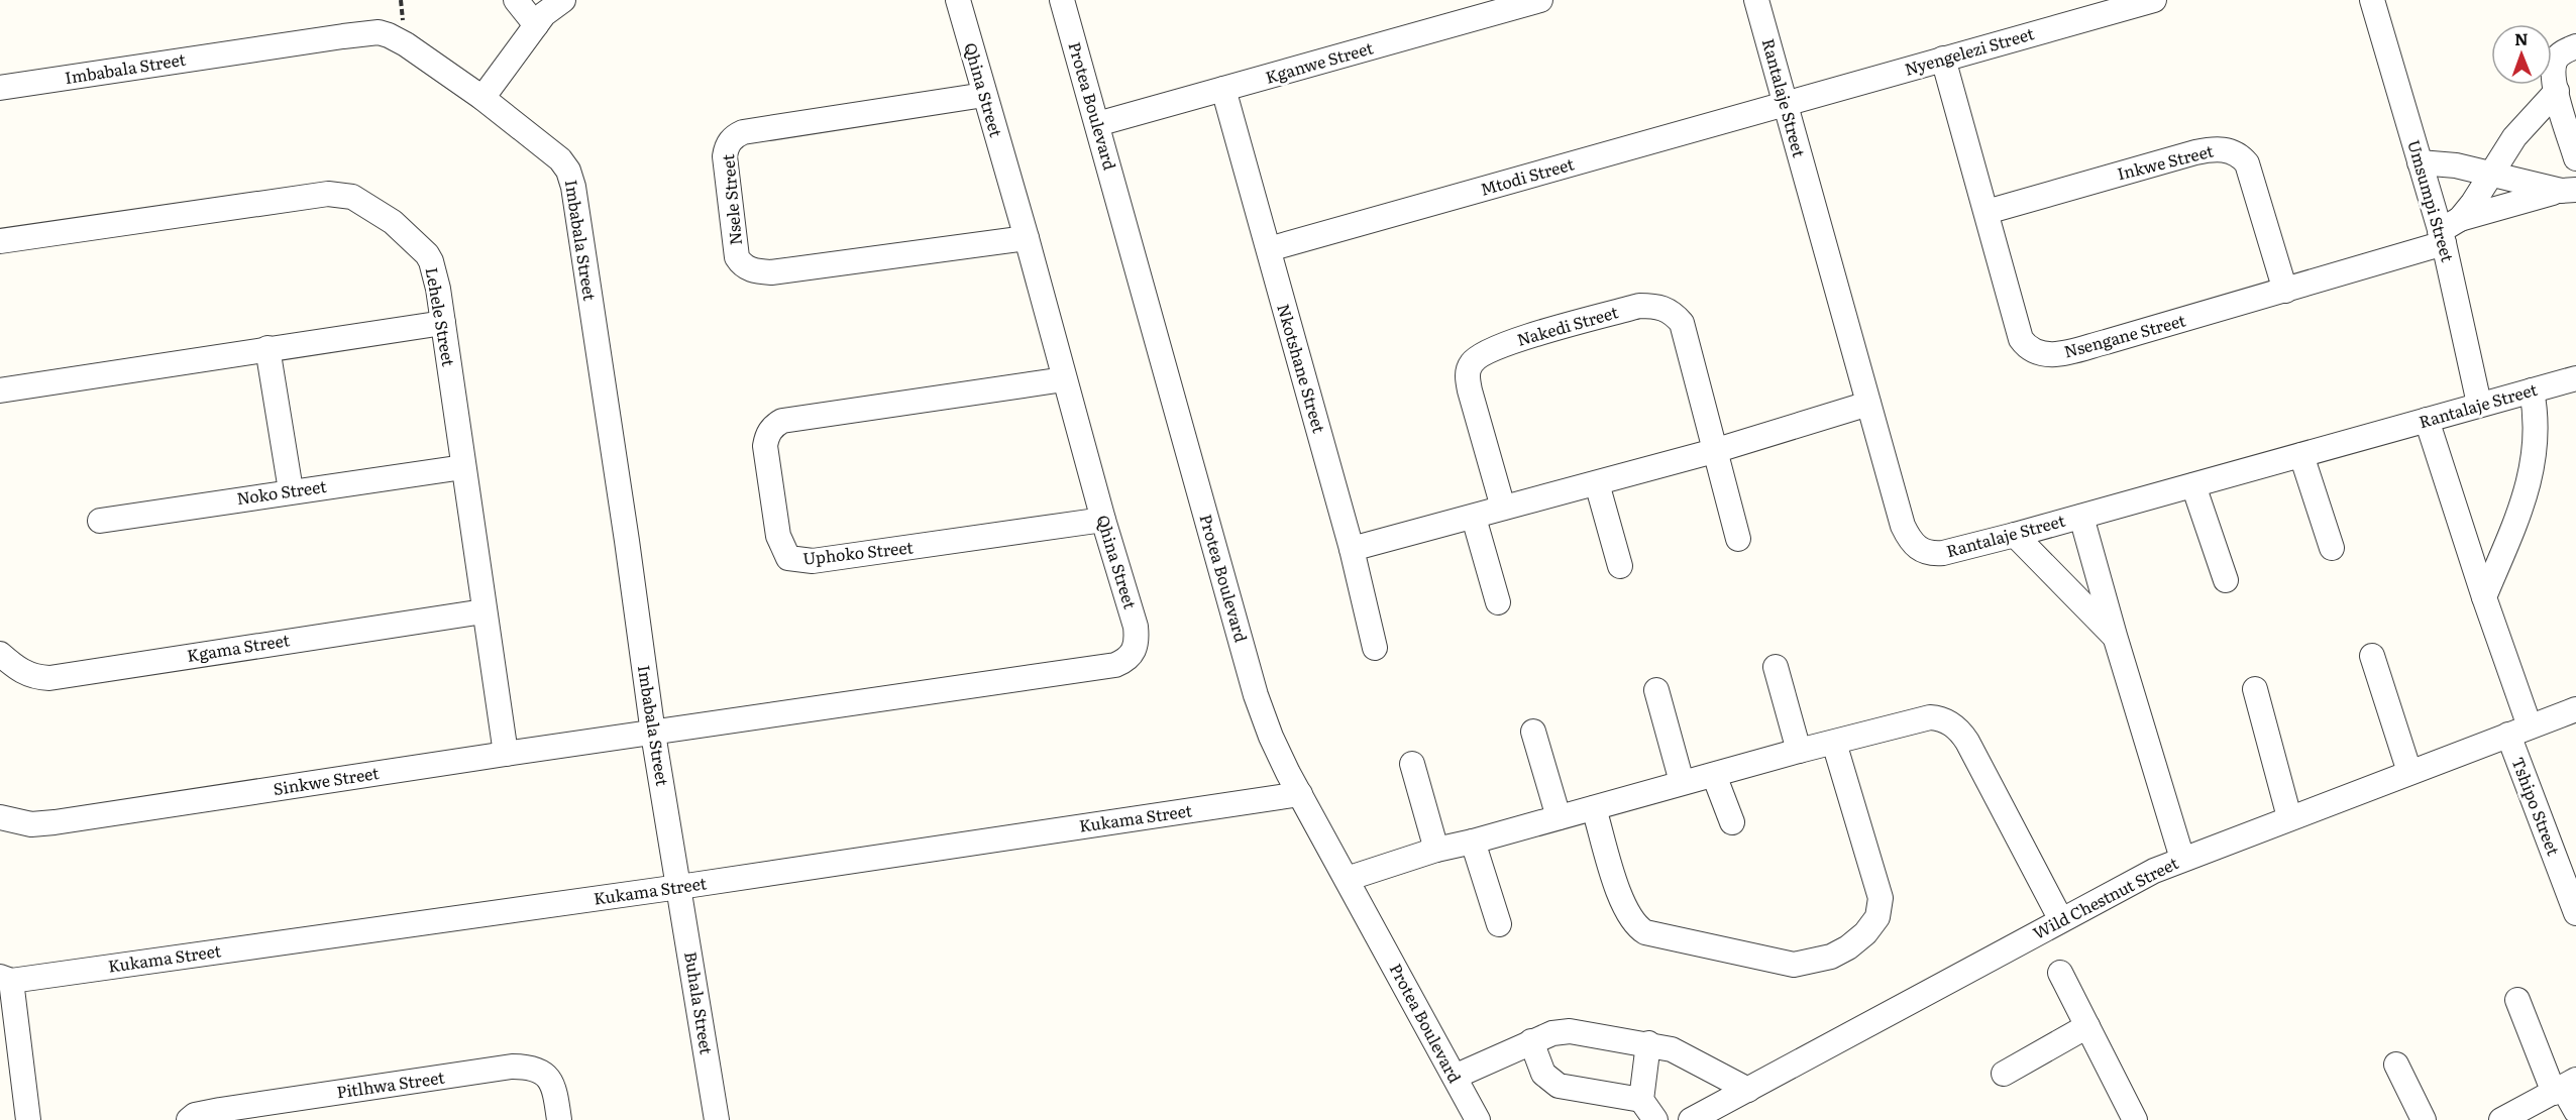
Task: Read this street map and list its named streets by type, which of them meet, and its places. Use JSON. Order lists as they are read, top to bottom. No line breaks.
{"streets":{"street":["Nyengelezi Street","Kganwe Street","Imbabala Street","Qhina Street","Rantalaje Street","Protea Boulevard","Inkwe Street","Mtodi Street","Nsele Street","Umsumpi Street","Lehele Street","Nakedi Street","Nsengane Street","Nkotshane Street","Noko Street","Uphoko Street","Kgama Street","Sinkwe Street","Tshipo Street","Kukama Street","Wild Chestnut Street","Buhala Street","Pitlhwa Street"]},"crossings":[["Nyengelezi Street","Rantalaje Street"],["Nyengelezi Street","Mtodi Street"],["Nyengelezi Street","Nsengane Street"],["Kganwe Street","Protea Boulevard"],["Kganwe Street","Nkotshane Street"],["Imbabala Street","Qhina Street"],["Imbabala Street","Sinkwe Street"],["Imbabala Street","Kukama Street"],["Imbabala Street","Buhala Street"],["Qhina Street","Nsele Street"],["Qhina Street","Uphoko Street"],["Qhina Street","Sinkwe Street"],["Rantalaje Street","Mtodi Street"],["Rantalaje Street","Umsumpi Street"],["Rantalaje Street","Tshipo Street"],["Protea Boulevard","Kukama Street"],["Inkwe Street","Nsengane Street"],["Mtodi Street","Nkotshane Street"],["Umsumpi Street","Nsengane Street"],["Lehele Street","Noko Street"],["Lehele Street","Kgama Street"],["Lehele Street","Sinkwe Street"],["Tshipo Street","Wild Chestnut Street"],["Kukama Street","Buhala Street"]],"north":"top"}
